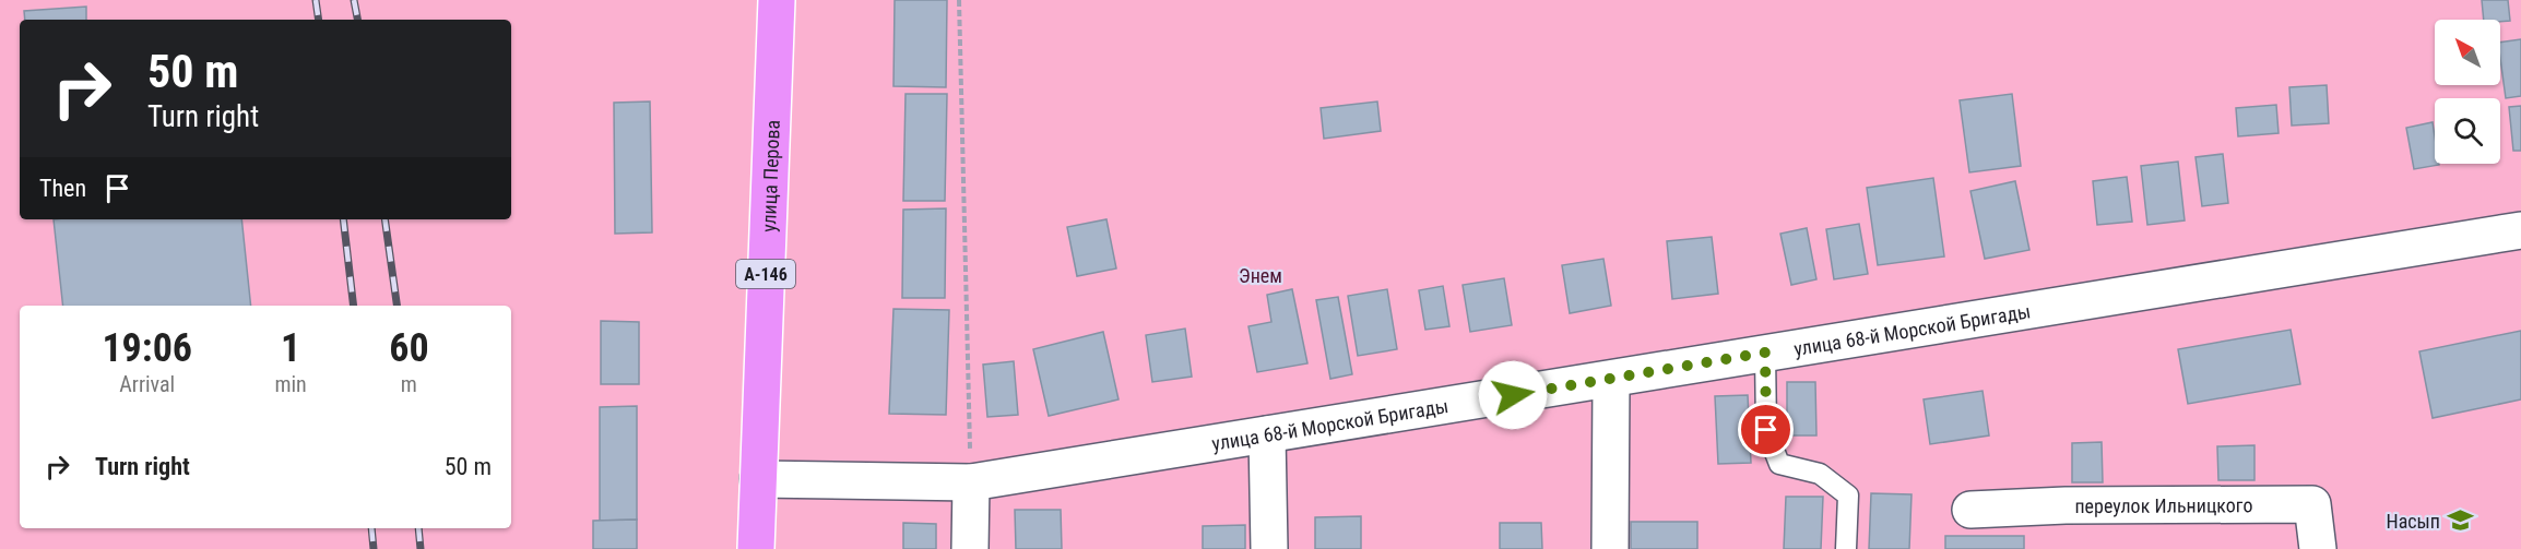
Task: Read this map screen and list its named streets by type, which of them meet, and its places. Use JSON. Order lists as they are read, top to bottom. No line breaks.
{"streets":{"highway":["улица Перова","А-146"],"street":["улица 68-й Морской Бригады","переулок Ильницкого"]},"crossings":[["улица Перова","улица 68-й Морской Бригады"]],"parks":["Энем"],"places":{"school or university":["Насып"]},"north":"top left","page":{"turn":["50 m","Turn right"],"then":"Then","eta":["19:06","Arrival","1","min","60","m"],"list":[{"name":"Turn right","value":"50 m"}]}}
